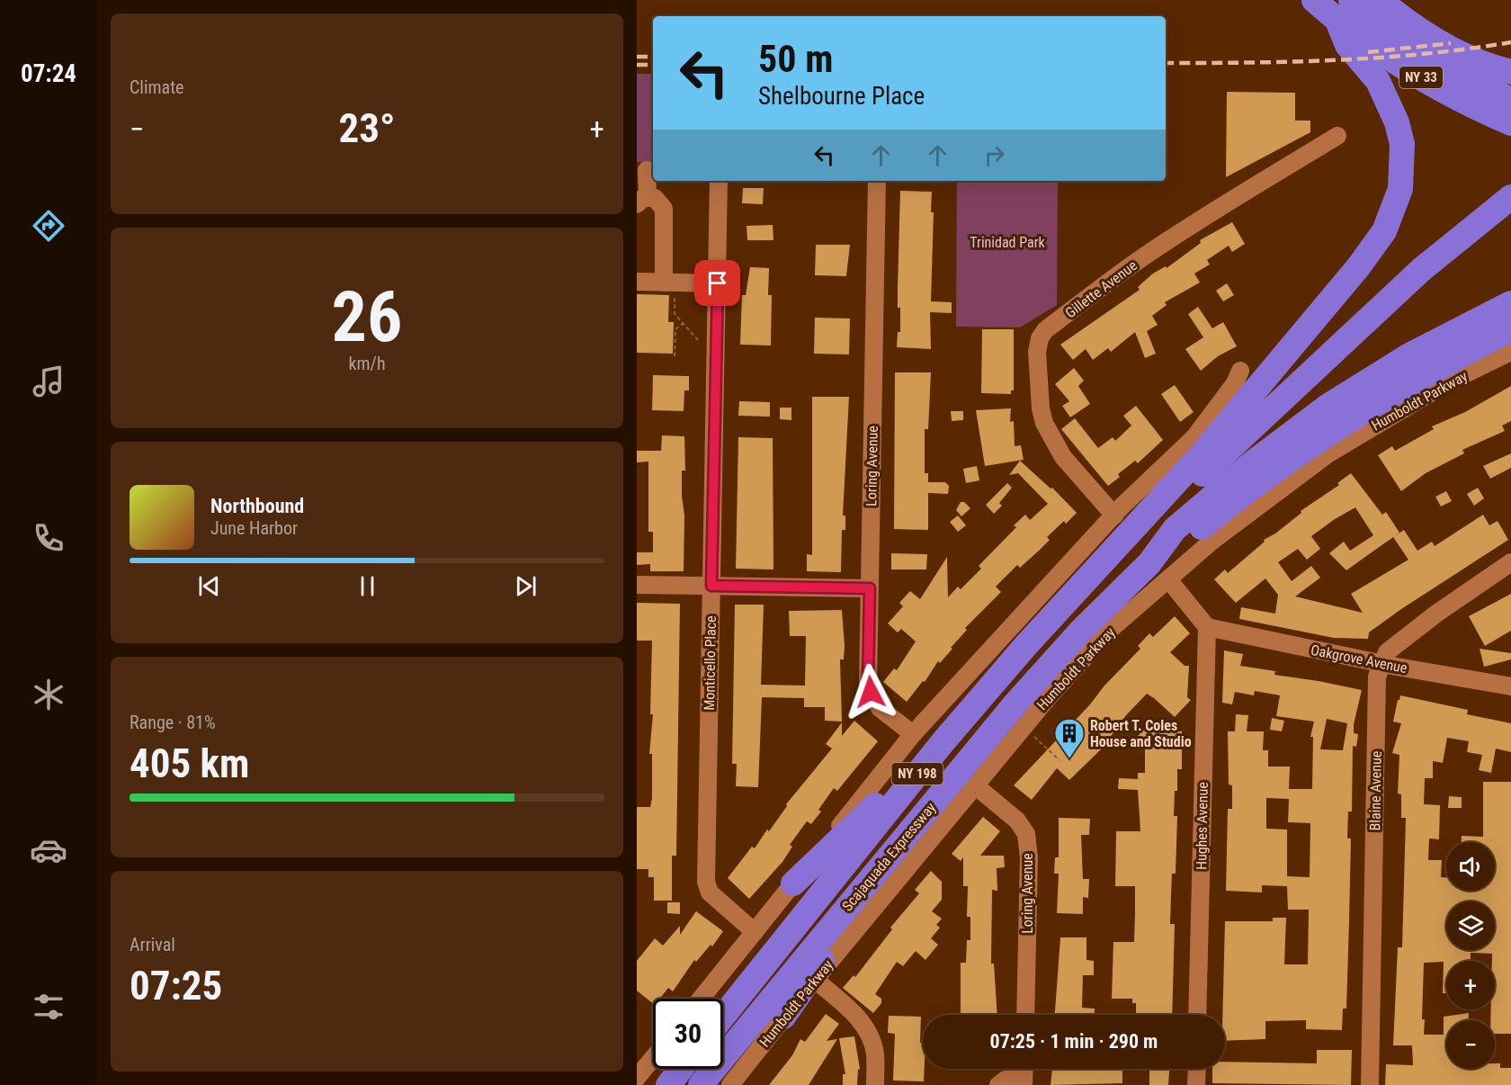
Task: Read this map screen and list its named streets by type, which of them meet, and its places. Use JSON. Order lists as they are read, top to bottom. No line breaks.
{"streets":{"highway":["NY 33","NY 198","Scajaquada Expressway"],"street":["Gillette Avenue","Humboldt Parkway","Loring Avenue","Oakgrove Avenue","Monticello Place","Blaine Avenue","Hughes Avenue"]},"crossings":[["Gillette Avenue","Scajaquada Expressway"],["Humboldt Parkway","Loring Avenue"],["Humboldt Parkway","Scajaquada Expressway"],["Oakgrove Avenue","Blaine Avenue"],["Oakgrove Avenue","Hughes Avenue"]],"parks":["Trinidad Park"],"places":{"building":["Robert T. Coles House and Studio"]},"page":{"tabs":"07:24","tile":["Climate",["26","km/h"],["Range · 81%","405 km"],["Arrival","07:25"]],"turn":["50 m","Shelbourne Place"],"heat":["−","23°","+"],"song":["Northbound","June Harbor"],"map_buttons":["+","−"],"limit":"30","trip":"07:25 · 1 min · 290 m"}}
